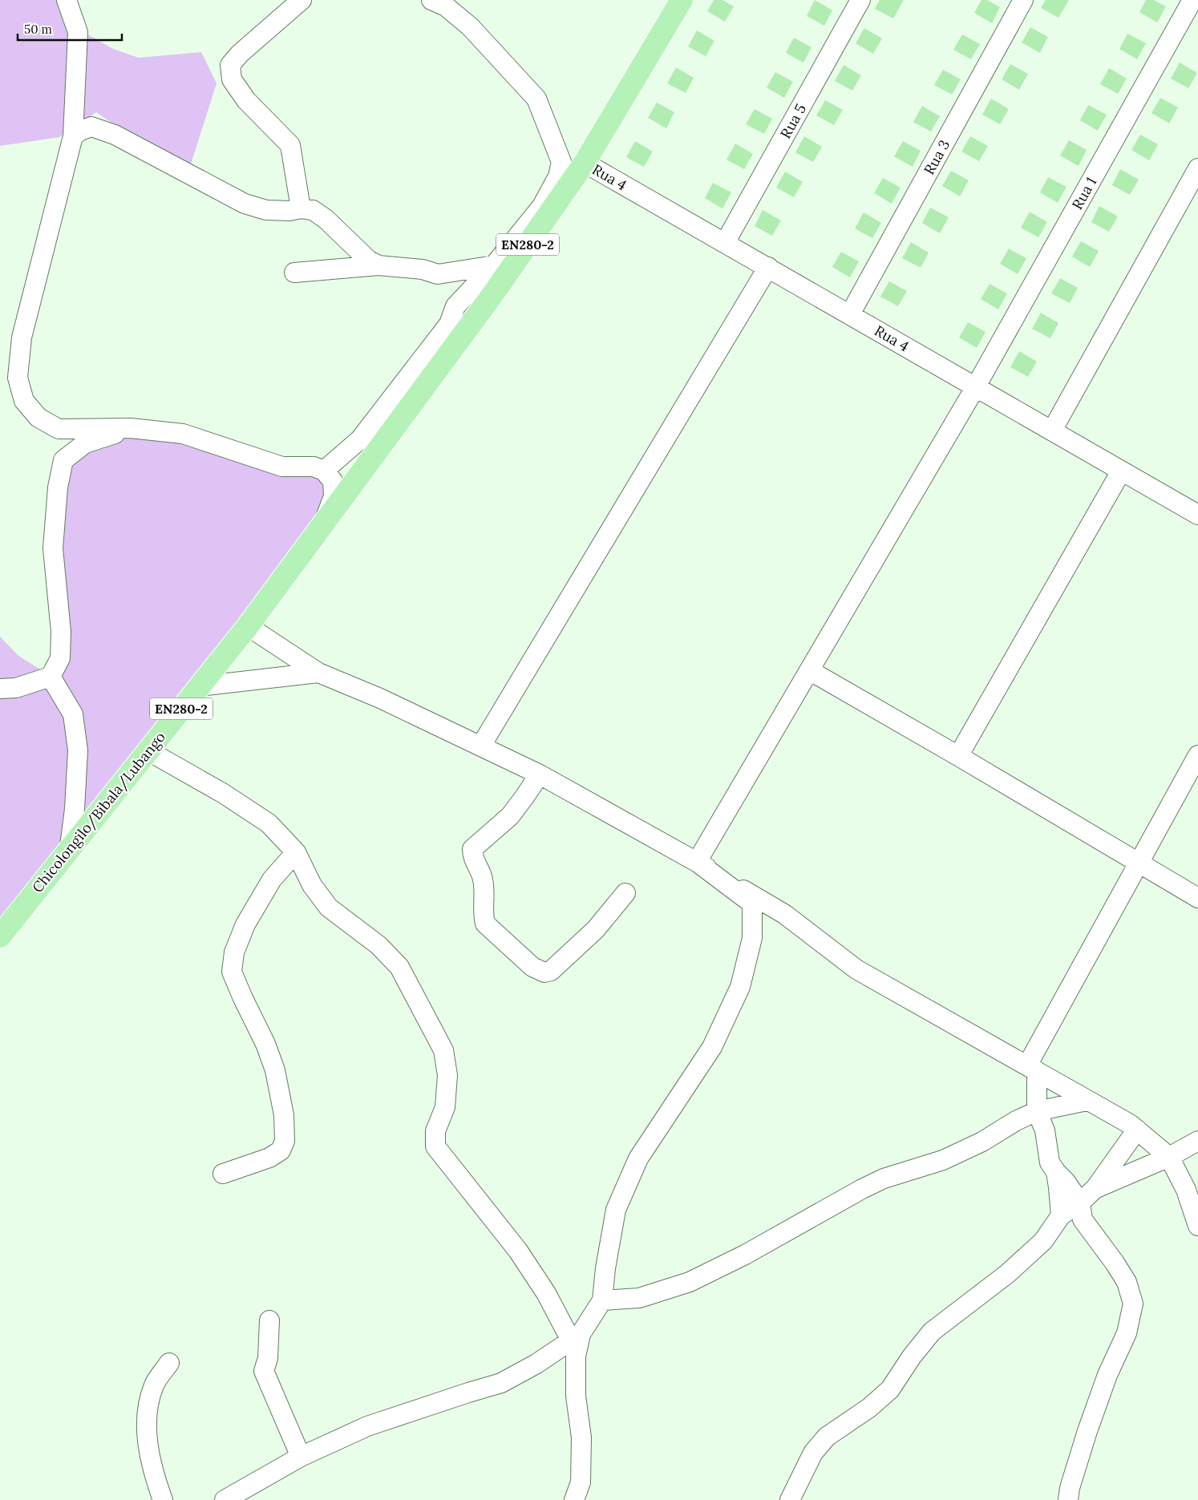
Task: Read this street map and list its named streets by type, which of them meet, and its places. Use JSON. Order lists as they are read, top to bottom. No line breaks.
{"streets":{"main road":["EN280-2","Chicolongilo/Bibala/Lubango"],"street":["Rua 5","Rua 3","Rua 4","Rua 1"]},"crossings":[["Rua 5","Rua 4"],["Rua 3","Rua 4"],["Rua 4","Rua 1"],["Rua 4","EN280-2"],["Rua 4","Chicolongilo/Bibala/Lubango"],["EN280-2","Chicolongilo/Bibala/Lubango"]],"scale_bar":"50 m"}
